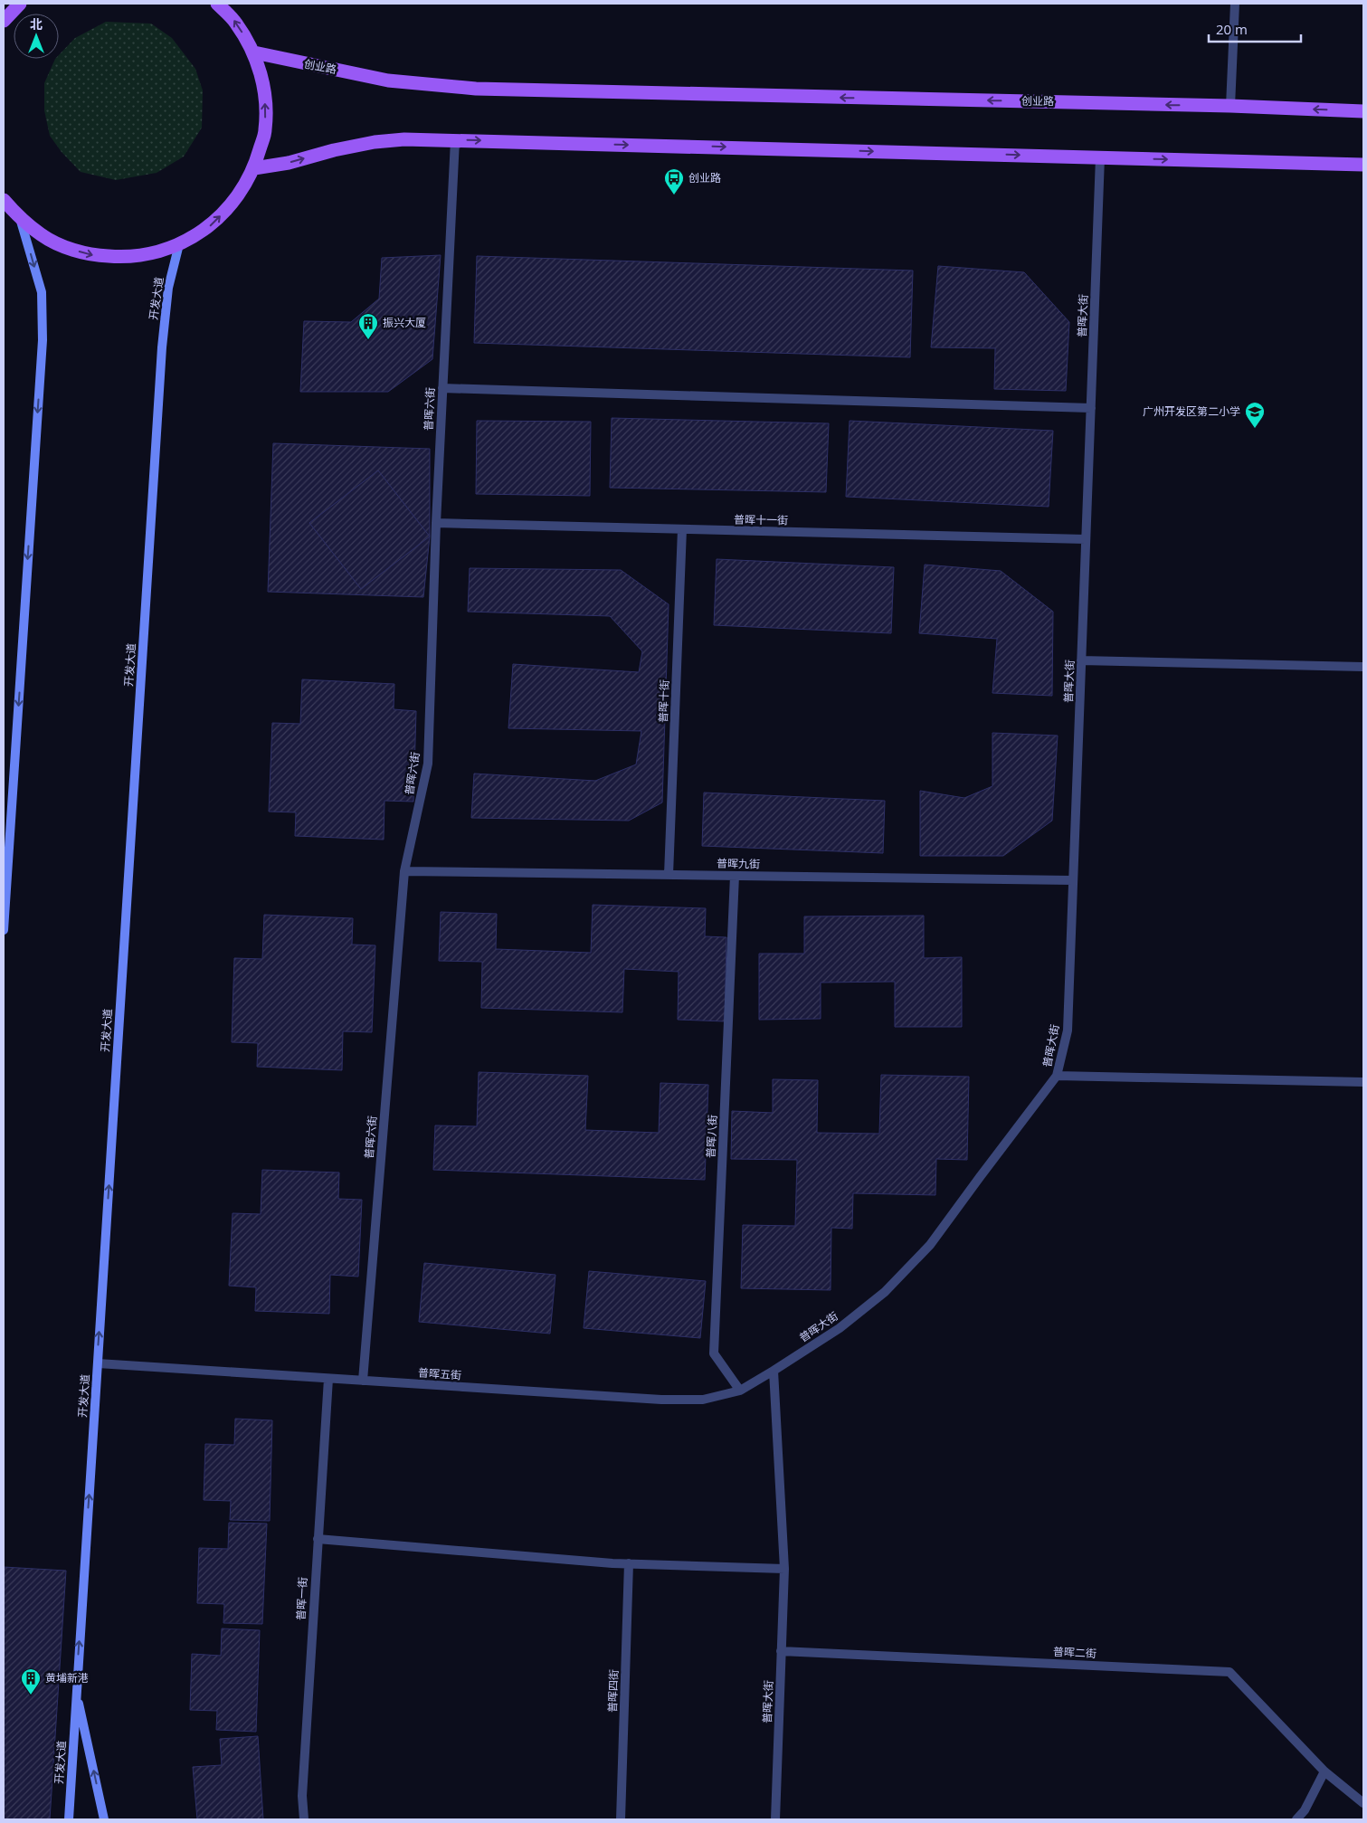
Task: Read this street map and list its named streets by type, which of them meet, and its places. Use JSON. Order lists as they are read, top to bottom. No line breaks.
{"streets":{"main road":["创业路"],"street":["开发大道","普晖大街","普晖六街","普晖十一街","普晖十街","普晖九街","普晖八街","普晖五街","普晖一街","普晖二街","普晖四街"]},"crossings":[["开发大道","普晖五街"],["普晖大街","普晖十一街"],["普晖大街","普晖九街"],["普晖大街","普晖五街"],["普晖大街","普晖二街"],["普晖六街","普晖十一街"],["普晖六街","普晖九街"],["普晖六街","普晖五街"],["普晖十一街","普晖十街"],["普晖十街","普晖九街"],["普晖九街","普晖八街"],["普晖八街","普晖五街"],["普晖五街","普晖一街"]],"one_way":["开发大道"],"places":{"bus stop":["创业路"],"building":["振兴大厦","黄埔新港"],"school or university":["广州开发区第二小学"]},"scale_bar":"20 m","north":"top"}
